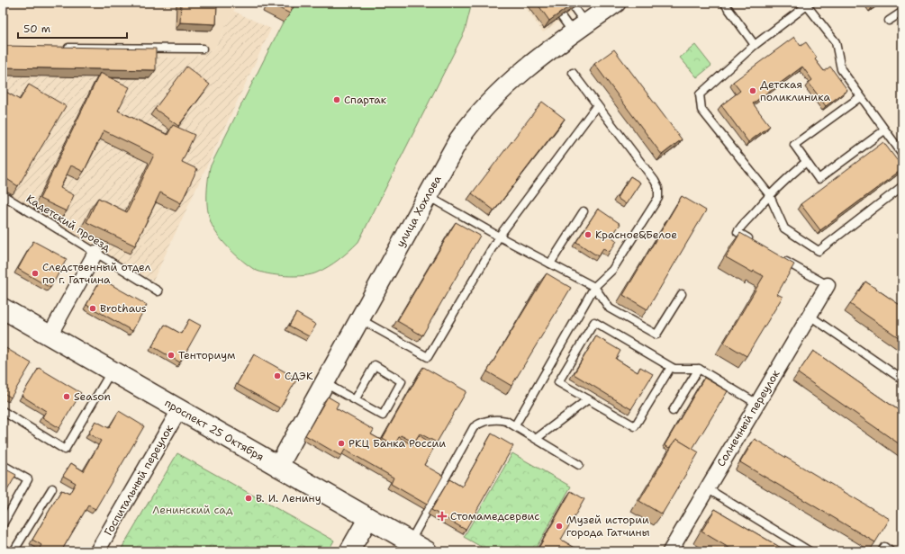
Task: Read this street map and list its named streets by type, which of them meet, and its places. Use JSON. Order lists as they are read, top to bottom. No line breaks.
{"streets":{"main road":["проспект 25 Октября"],"street":["улица Хохлова","Солнечный переулок","Госпитальный переулок"],"lane":["Кадетский проезд"]},"crossings":[["улица Хохлова","проспект 25 Октября"],["проспект 25 Октября","Госпитальный переулок"]],"parks":["Ленинский сад"],"places":{"other":["Детская поликлиника","Спартак","Красное&Белое","Следственный отдел по г. Гатчина","Brothaus","Тенториум","СДЭК","Season","РКЦ Банка России","В. И. Ленину","Музей истории города Гатчины"],"health":["Стомамедсервис"]},"scale_bar":"50 m"}
